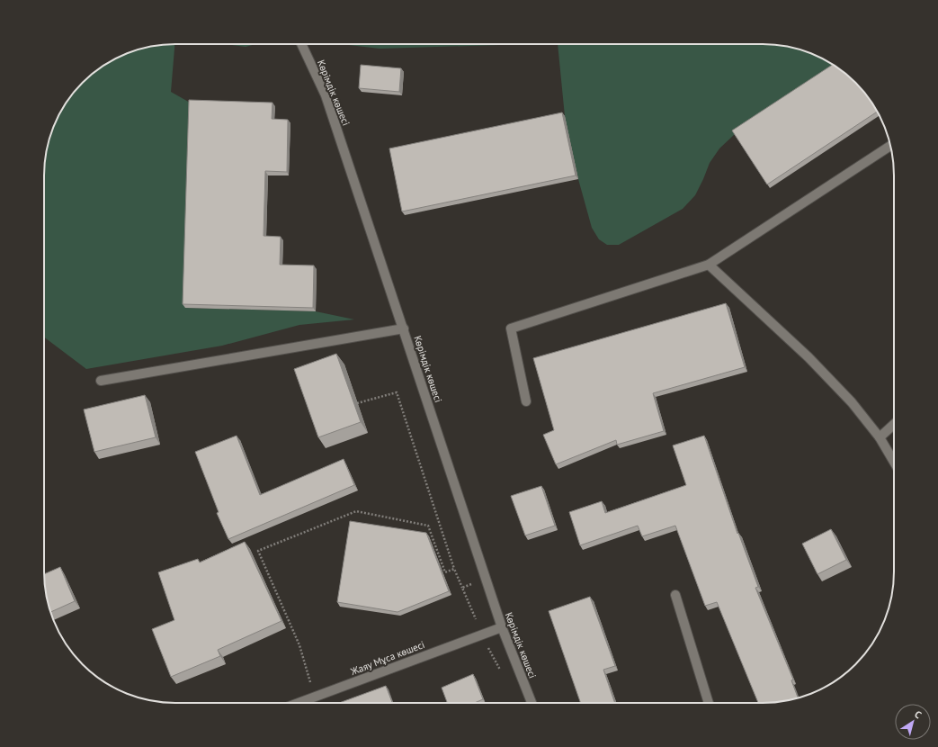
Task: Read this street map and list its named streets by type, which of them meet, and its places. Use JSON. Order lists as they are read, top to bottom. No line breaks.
{"streets":{"street":["Көрімдік көшесі","Жаяу Мұса көшесі"]},"crossings":[["Көрімдік көшесі","Жаяу Мұса көшесі"]],"north":"top right"}
